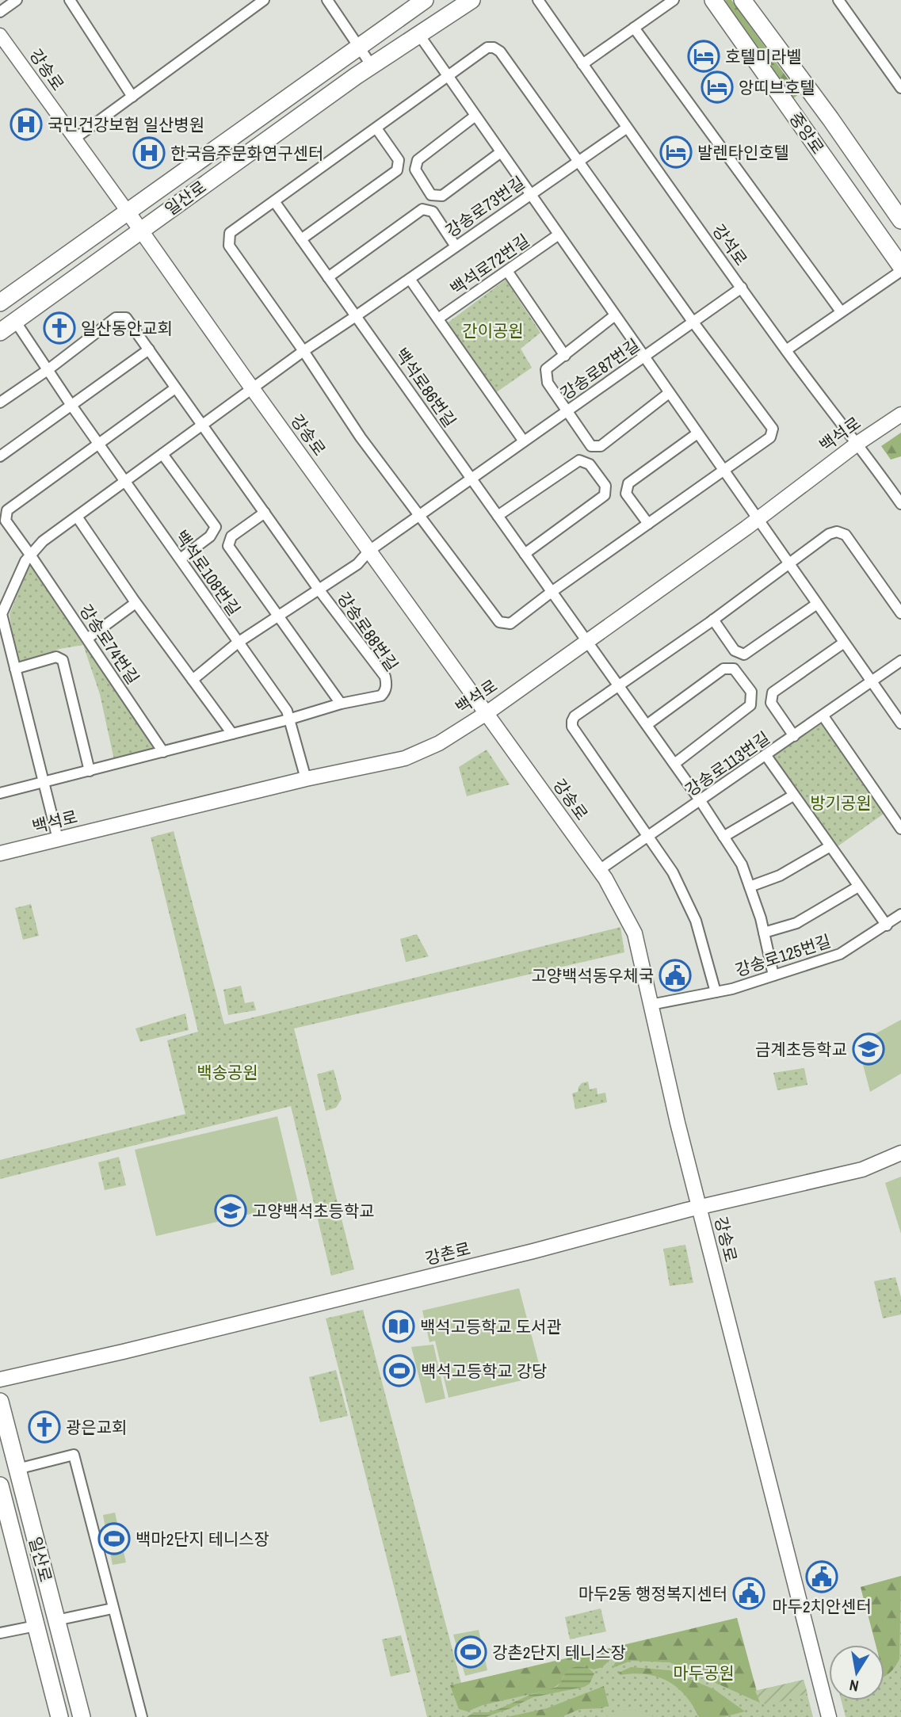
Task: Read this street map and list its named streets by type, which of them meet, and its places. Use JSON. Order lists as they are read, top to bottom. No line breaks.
{"streets":{"main road":["강송로","중앙로","일산로","백석로","강촌로"],"street":["강송로73번길","강석로","백석로72번길","강송로87번길","백석로86번길","백석로108번길","강송로88번길","강송로74번길","강송로113번길","강송로125번길"]},"crossings":[["강송로","일산로"],["강송로","강송로73번길"],["강송로","강송로87번길"],["강송로","백석로"],["강송로","강송로88번길"],["강송로","강송로113번길"],["강송로","강송로125번길"],["강송로","강촌로"],["일산로","백석로108번길"],["강송로73번길","강석로"],["강송로73번길","백석로86번길"],["강석로","강송로87번길"],["강석로","백석로"],["강송로87번길","백석로86번길"],["강송로87번길","강송로88번길"],["백석로86번길","백석로"],["백석로86번길","강송로113번길"],["백석로86번길","강송로125번길"],["백석로","백석로108번길"],["백석로108번길","강송로88번길"],["백석로108번길","강송로74번길"],["강송로113번길","강송로125번길"]],"parks":["간이공원","방기공원","백송공원","마두공원"],"places":{"hotel":["호텔미라벨","앙띠브호텔","발렌타인호텔"],"hospital":["국민건강보험 일산병원","한국음주문화연구센터"],"church":["일산동안교회","광은교회"],"public building":["고양백석동우체국","마두2치안센터","마두2동 행정복지센터"],"school or university":["금계초등학교","고양백석초등학교"],"library":["백석고등학교 도서관"],"sports":["백석고등학교 강당","백마2단지 테니스장","강촌2단지 테니스장"]},"north":"bottom"}
